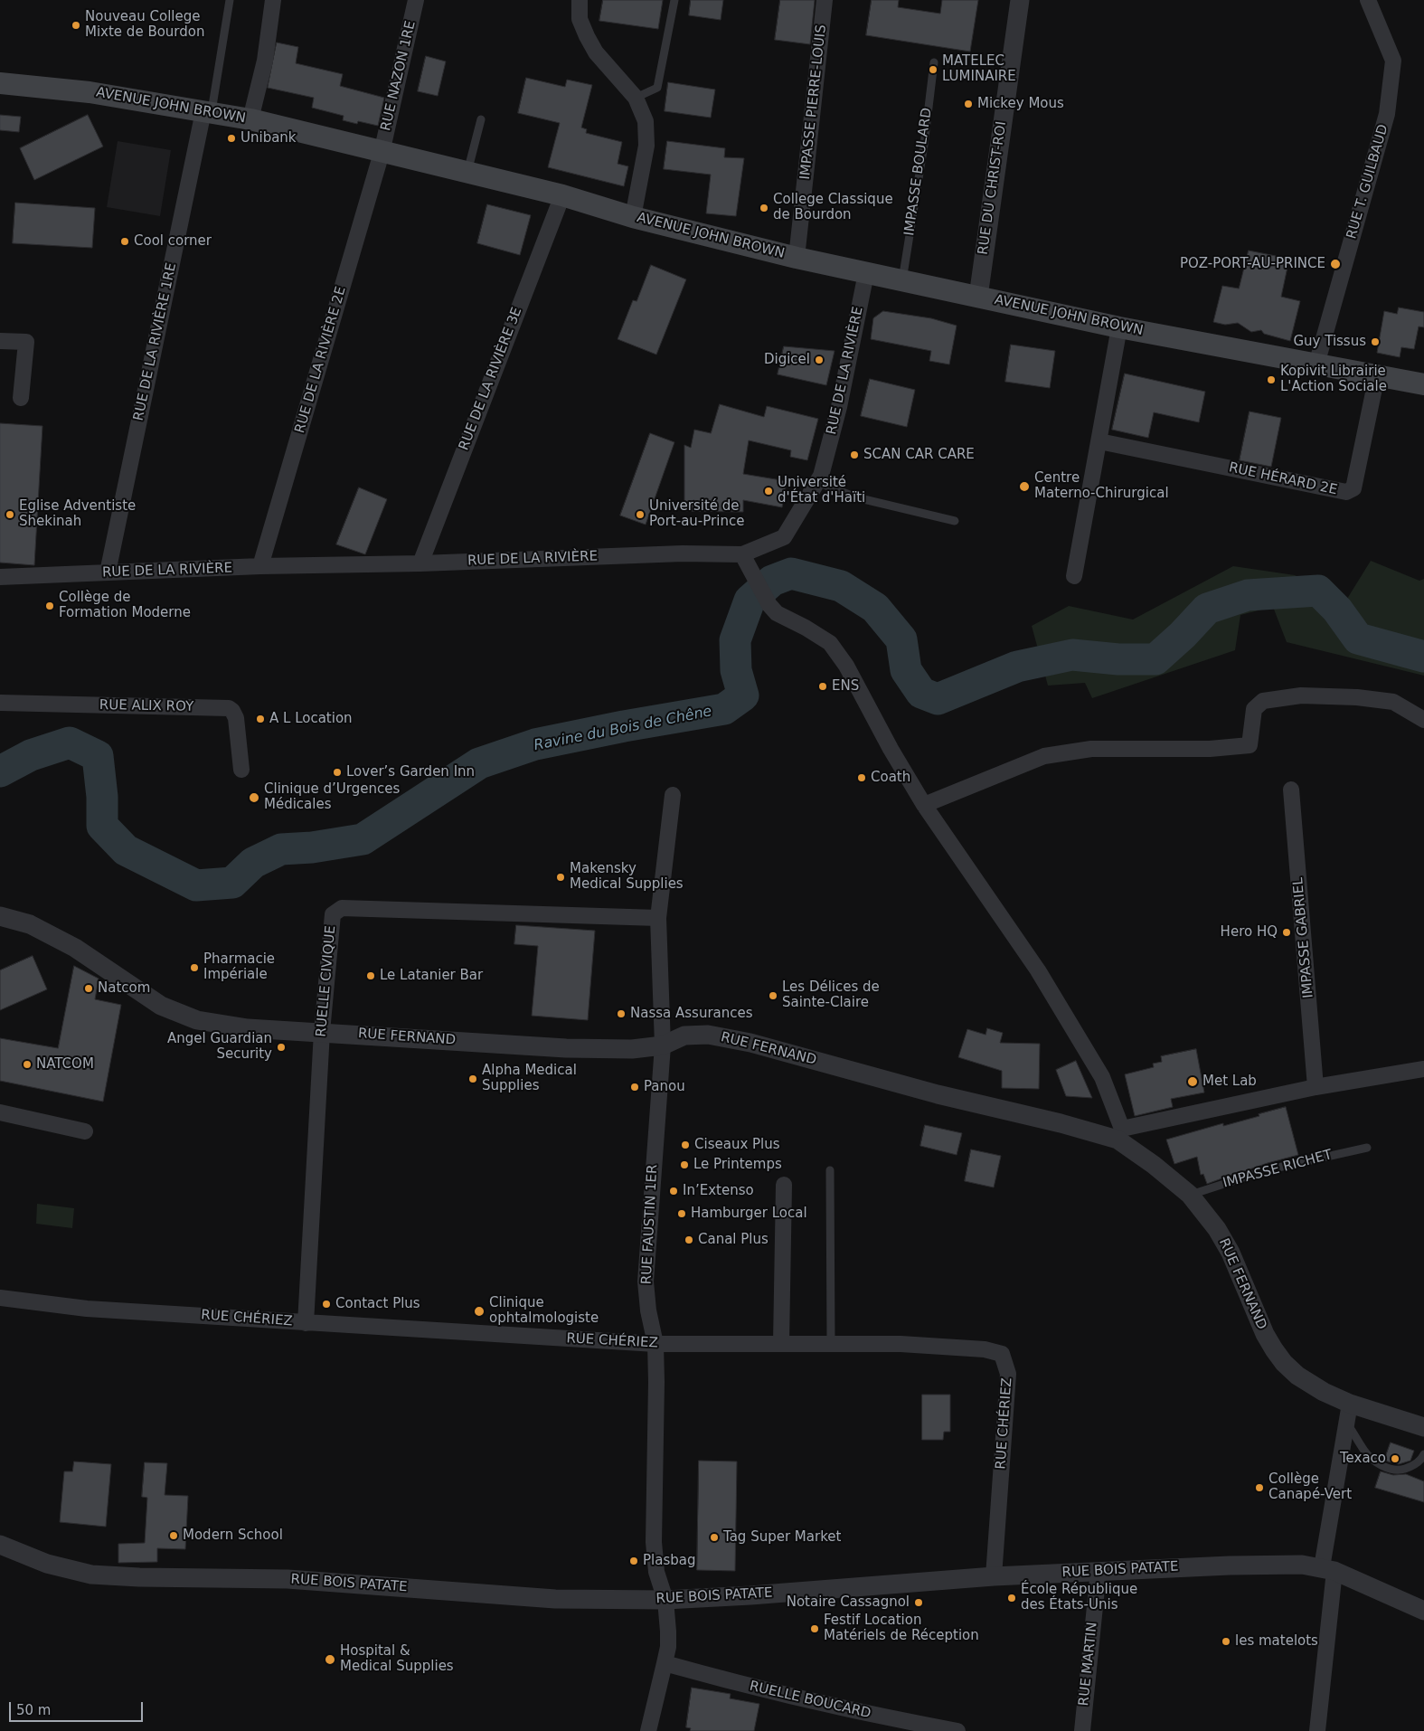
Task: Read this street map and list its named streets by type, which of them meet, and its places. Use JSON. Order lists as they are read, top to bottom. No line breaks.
{"streets":{"main road":["AVENUE JOHN BROWN"],"street":["RUE NAZON 1RE","IMPASSE PIERRE-LOUIS","RUE T. GUILBAUD","RUE DU CHRIST-ROI","RUE DE LA RIVIÈRE 1RE","RUE DE LA RIVIÈRE 2E","RUE DE LA RIVIÈRE","RUE DE LA RIVIÈRE 3E","RUE HÉRARD 2E","RUE ALIX ROY","IMPASSE GABRIEL","RUELLE CIVIQUE","RUE FERNAND","RUE FAUSTIN 1ER","RUE CHÉRIEZ","RUE BOIS PATATE","RUE MARTIN","RUELLE BOUCARD"],"lane":["IMPASSE BOULARD","IMPASSE RICHET"]},"crossings":[["RUE NAZON 1RE","AVENUE JOHN BROWN"],["RUE NAZON 1RE","RUE DE LA RIVIÈRE 2E"],["IMPASSE PIERRE-LOUIS","AVENUE JOHN BROWN"],["AVENUE JOHN BROWN","IMPASSE BOULARD"],["AVENUE JOHN BROWN","RUE T. GUILBAUD"],["AVENUE JOHN BROWN","RUE DU CHRIST-ROI"],["AVENUE JOHN BROWN","RUE DE LA RIVIÈRE 1RE"],["AVENUE JOHN BROWN","RUE DE LA RIVIÈRE 2E"],["AVENUE JOHN BROWN","RUE DE LA RIVIÈRE"],["AVENUE JOHN BROWN","RUE DE LA RIVIÈRE 3E"],["AVENUE JOHN BROWN","RUE HÉRARD 2E"],["RUE DE LA RIVIÈRE 1RE","RUE DE LA RIVIÈRE"],["RUE DE LA RIVIÈRE 2E","RUE DE LA RIVIÈRE"],["RUE DE LA RIVIÈRE","RUE DE LA RIVIÈRE 3E"],["RUELLE CIVIQUE","RUE FERNAND"],["RUELLE CIVIQUE","RUE FAUSTIN 1ER"],["RUELLE CIVIQUE","RUE CHÉRIEZ"],["RUE FERNAND","IMPASSE RICHET"],["RUE FERNAND","RUE FAUSTIN 1ER"],["RUE FAUSTIN 1ER","RUE CHÉRIEZ"],["RUE FAUSTIN 1ER","RUE BOIS PATATE"],["RUE FAUSTIN 1ER","RUELLE BOUCARD"],["RUE CHÉRIEZ","RUE BOIS PATATE"],["RUE BOIS PATATE","RUE MARTIN"]],"water":["Ravine du Bois de Chêne"],"places":["Nouveau College Mixte de Bourdon","MATELEC LUMINAIRE","Mickey Mous","Unibank","College Classique de Bourdon","Cool corner","POZ-PORT-AU-PRINCE","Guy Tissus","Digicel","Kopivit Librairie L'Action Sociale","SCAN CAR CARE","Centre Materno-Chirurgical","Université d'État d'Haïti","Eglise Adventiste Shekinah","Université de Port-au-Prince","Collège de Formation Moderne","ENS","A L Location","Lover’s Garden Inn","Coath","Clinique d’Urgences Médicales","Makensky Medical Supplies","Hero HQ","Pharmacie Impériale","Le Latanier Bar","Natcom","Les Délices de Sainte-Claire","Nassa Assurances","Angel Guardian Security","NATCOM","Alpha Medical Supplies","Met Lab","Panou","Ciseaux Plus","Le Printemps","In’Extenso","Hamburger Local","Canal Plus","Contact Plus","Clinique ophtalmologiste","Texaco","Collège Canapé-Vert","Modern School","Tag Super Market","Plasbag","École République des États-Unis","Notaire Cassagnol","Festif Location Matériels de Réception","les matelots","Hospital & Medical Supplies"],"scale_bar":"50 m"}
